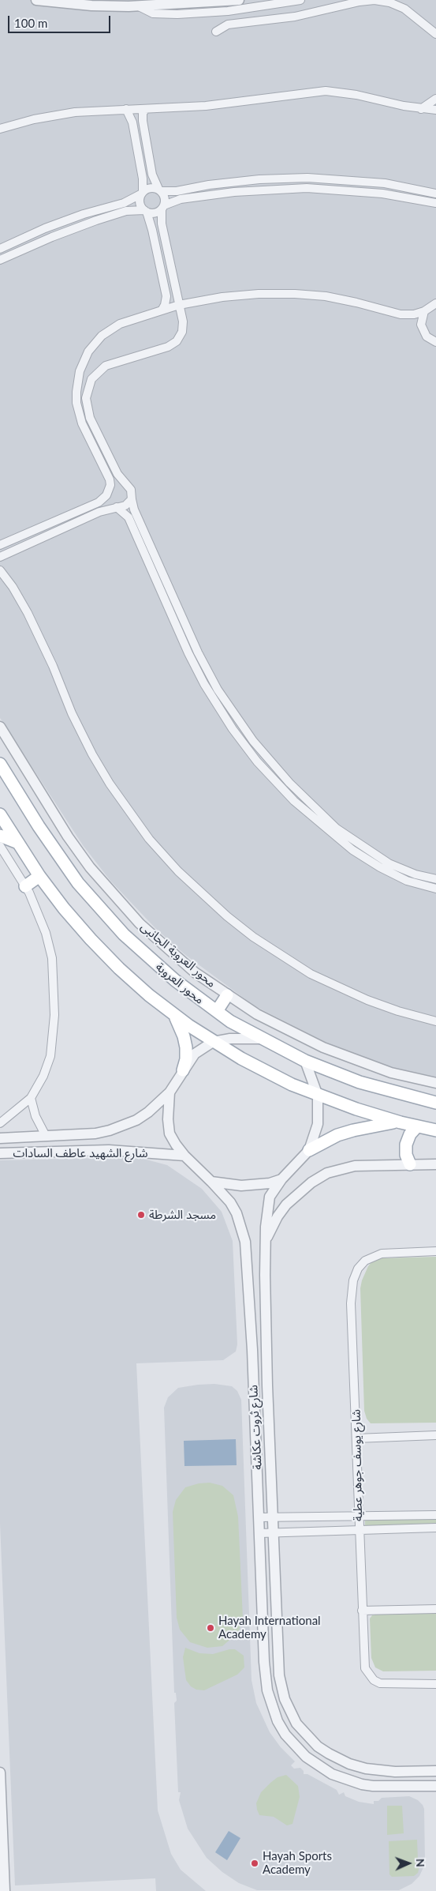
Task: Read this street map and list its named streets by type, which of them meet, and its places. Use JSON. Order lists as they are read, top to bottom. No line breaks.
{"streets":{"main road":["محور العروبة"],"street":["محور العروبة الجانبى","شارع الشهيد عاطف السادات","شارع ثروت عكاشة","شارع يوسف جوهر عطية"]},"crossings":[["محور العروبة","شارع ثروت عكاشة"],["شارع الشهيد عاطف السادات","شارع ثروت عكاشة"]],"places":["مسجد الشرطة","Hayah International Academy","Hayah Sports Academy"],"scale_bar":"100 m","north":"right"}
